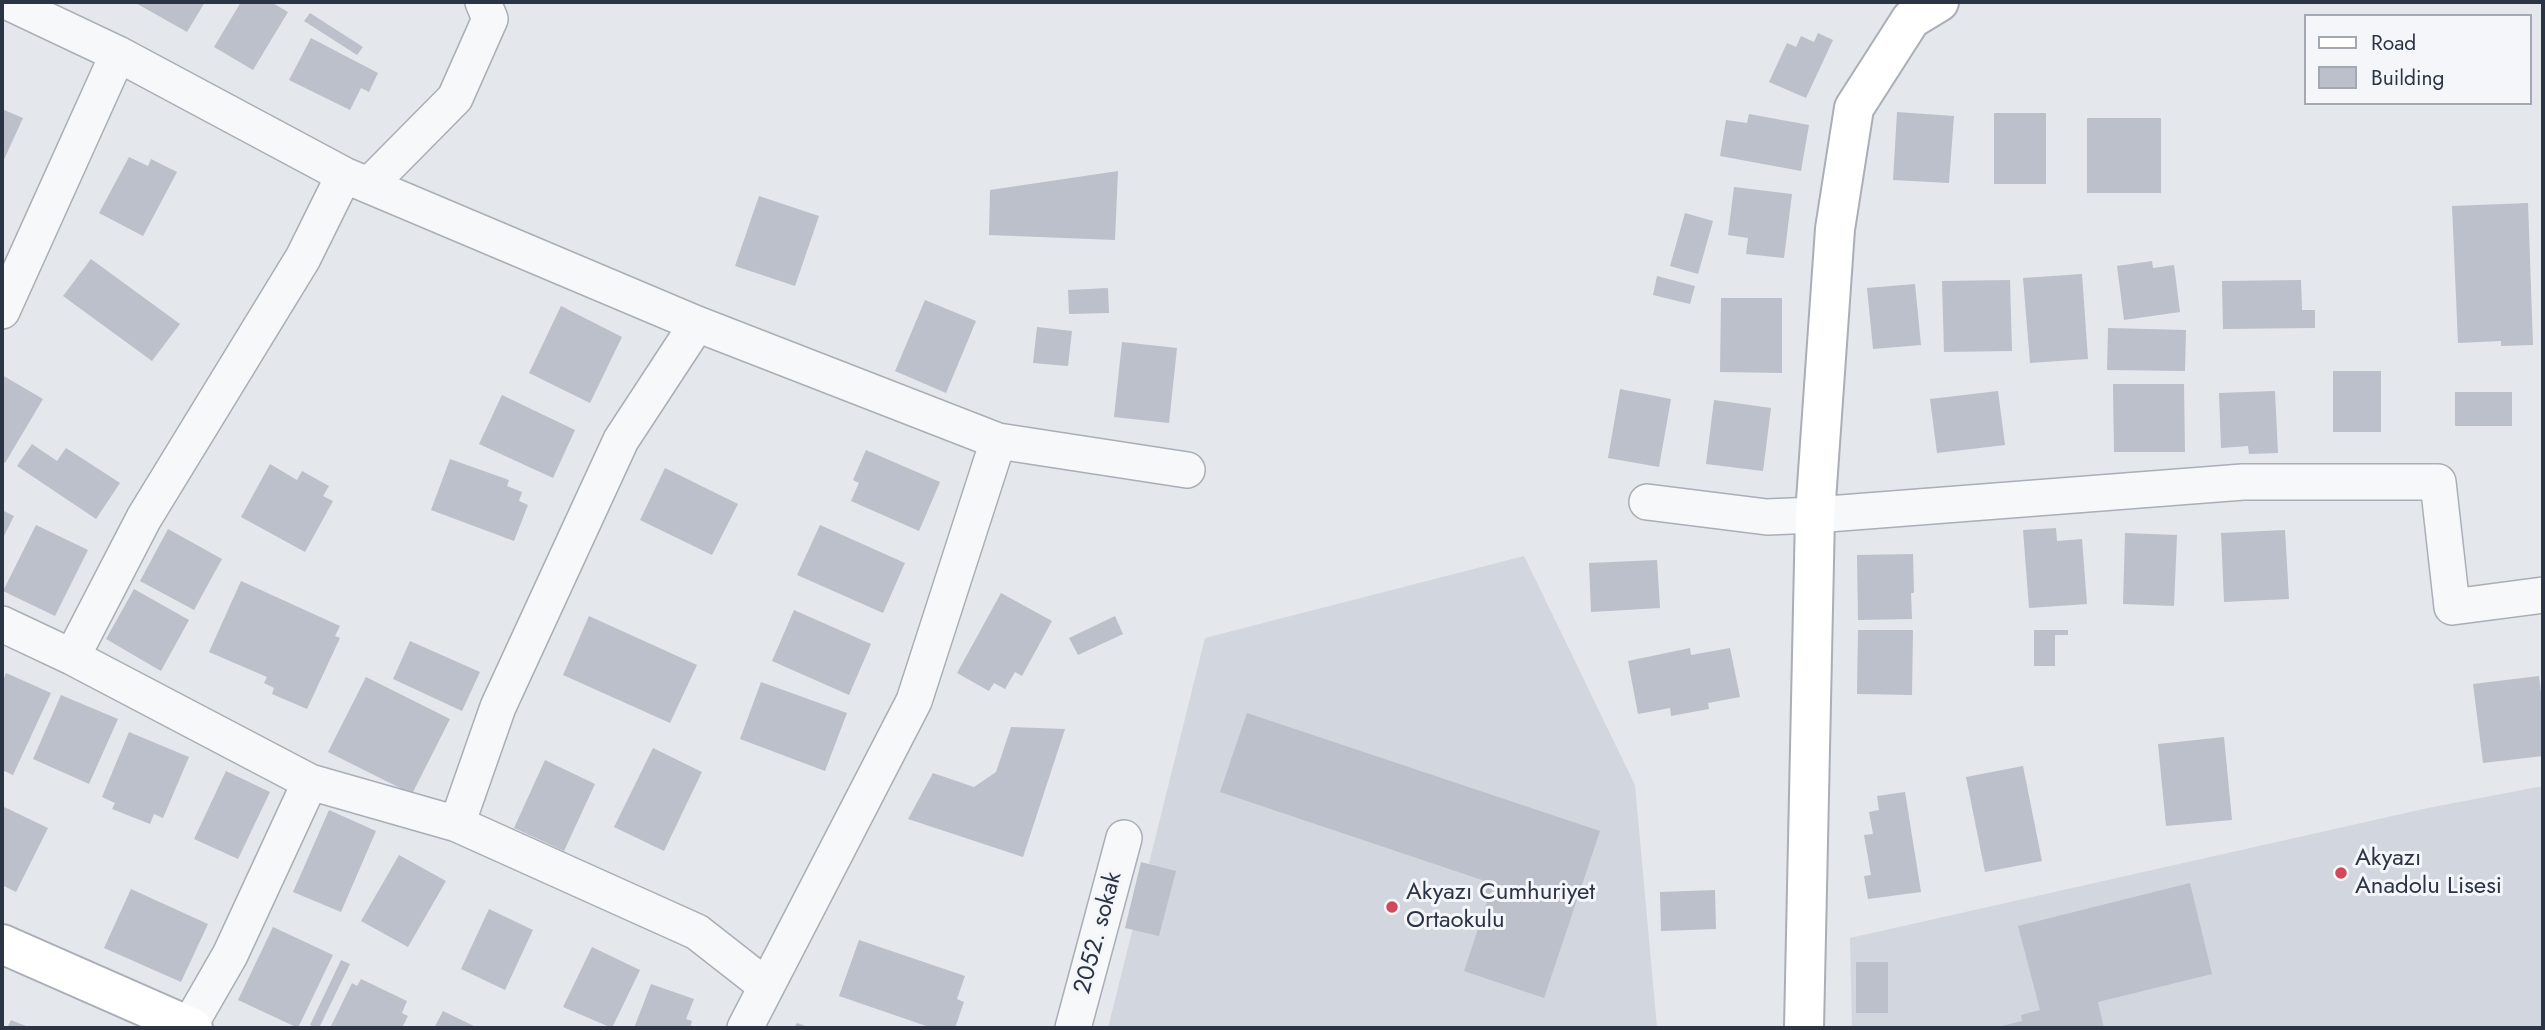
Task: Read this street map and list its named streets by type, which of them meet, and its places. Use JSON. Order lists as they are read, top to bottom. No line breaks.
{"streets":{"street":["2052. sokak"]},"places":["Akyazı Anadolu Lisesi","Akyazı Cumhuriyet Ortaokulu"],"legend":["Road","Building"]}
